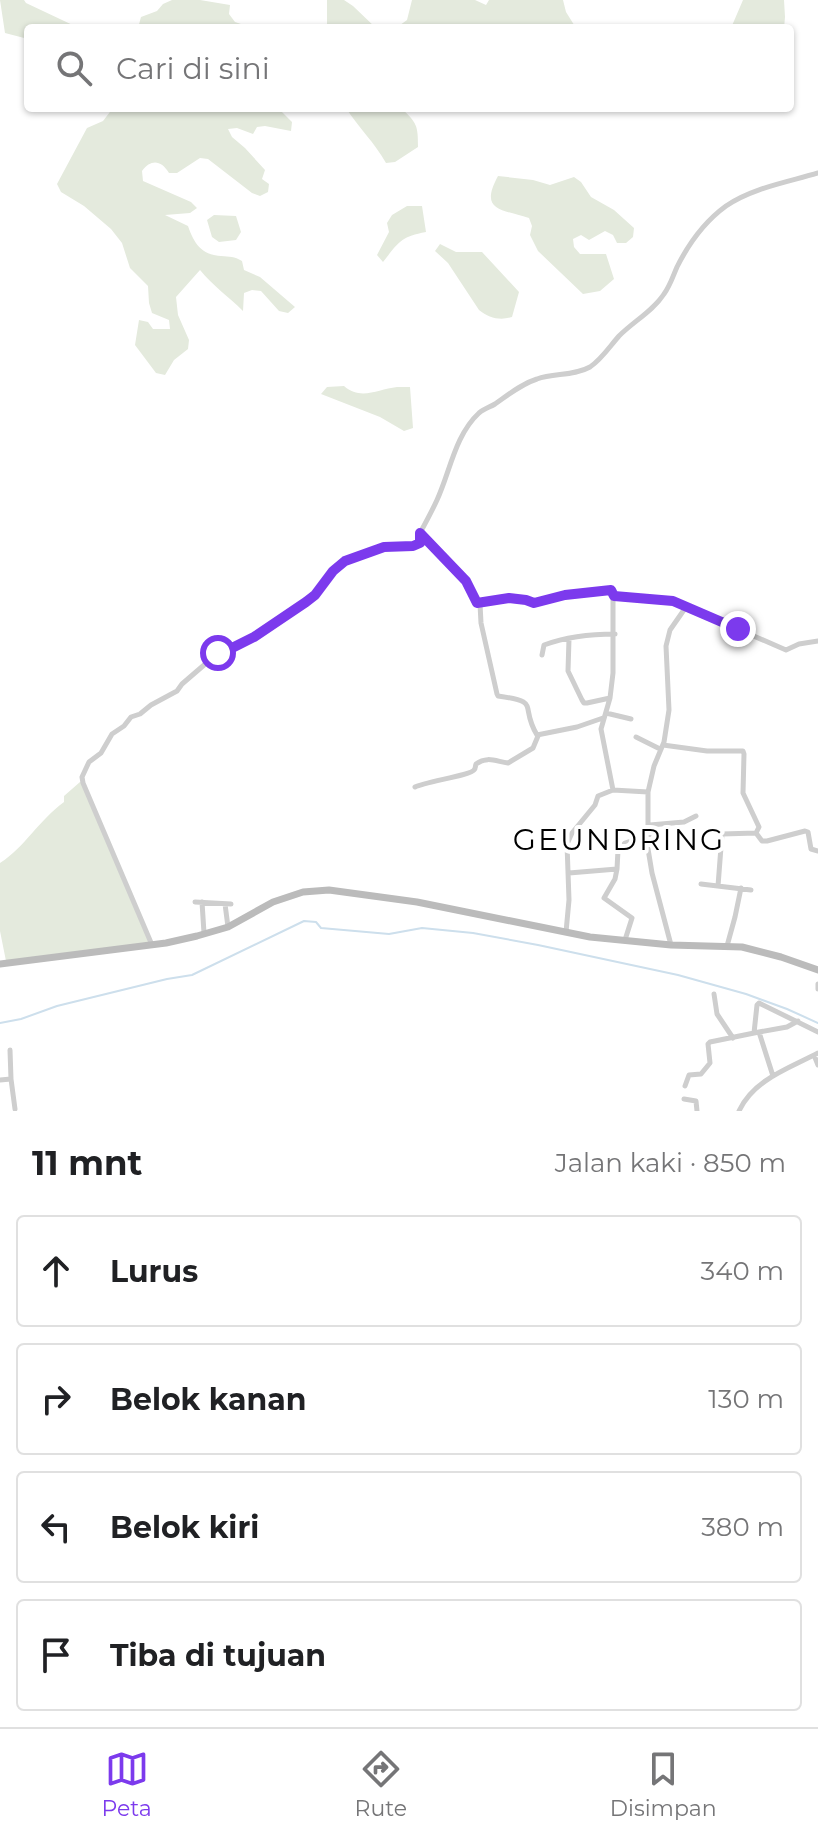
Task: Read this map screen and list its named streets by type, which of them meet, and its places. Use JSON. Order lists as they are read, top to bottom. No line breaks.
{"districts":["GEUNDRING"],"page":{"search":"Cari di sini","heading":["11 mnt","Jalan kaki · 850 m"],"list":[["Lurus","340 m"],["Belok kanan","130 m"],["Belok kiri","380 m"],"Tiba di tujuan"],"nav":["Peta","Rute","Disimpan"]}}
